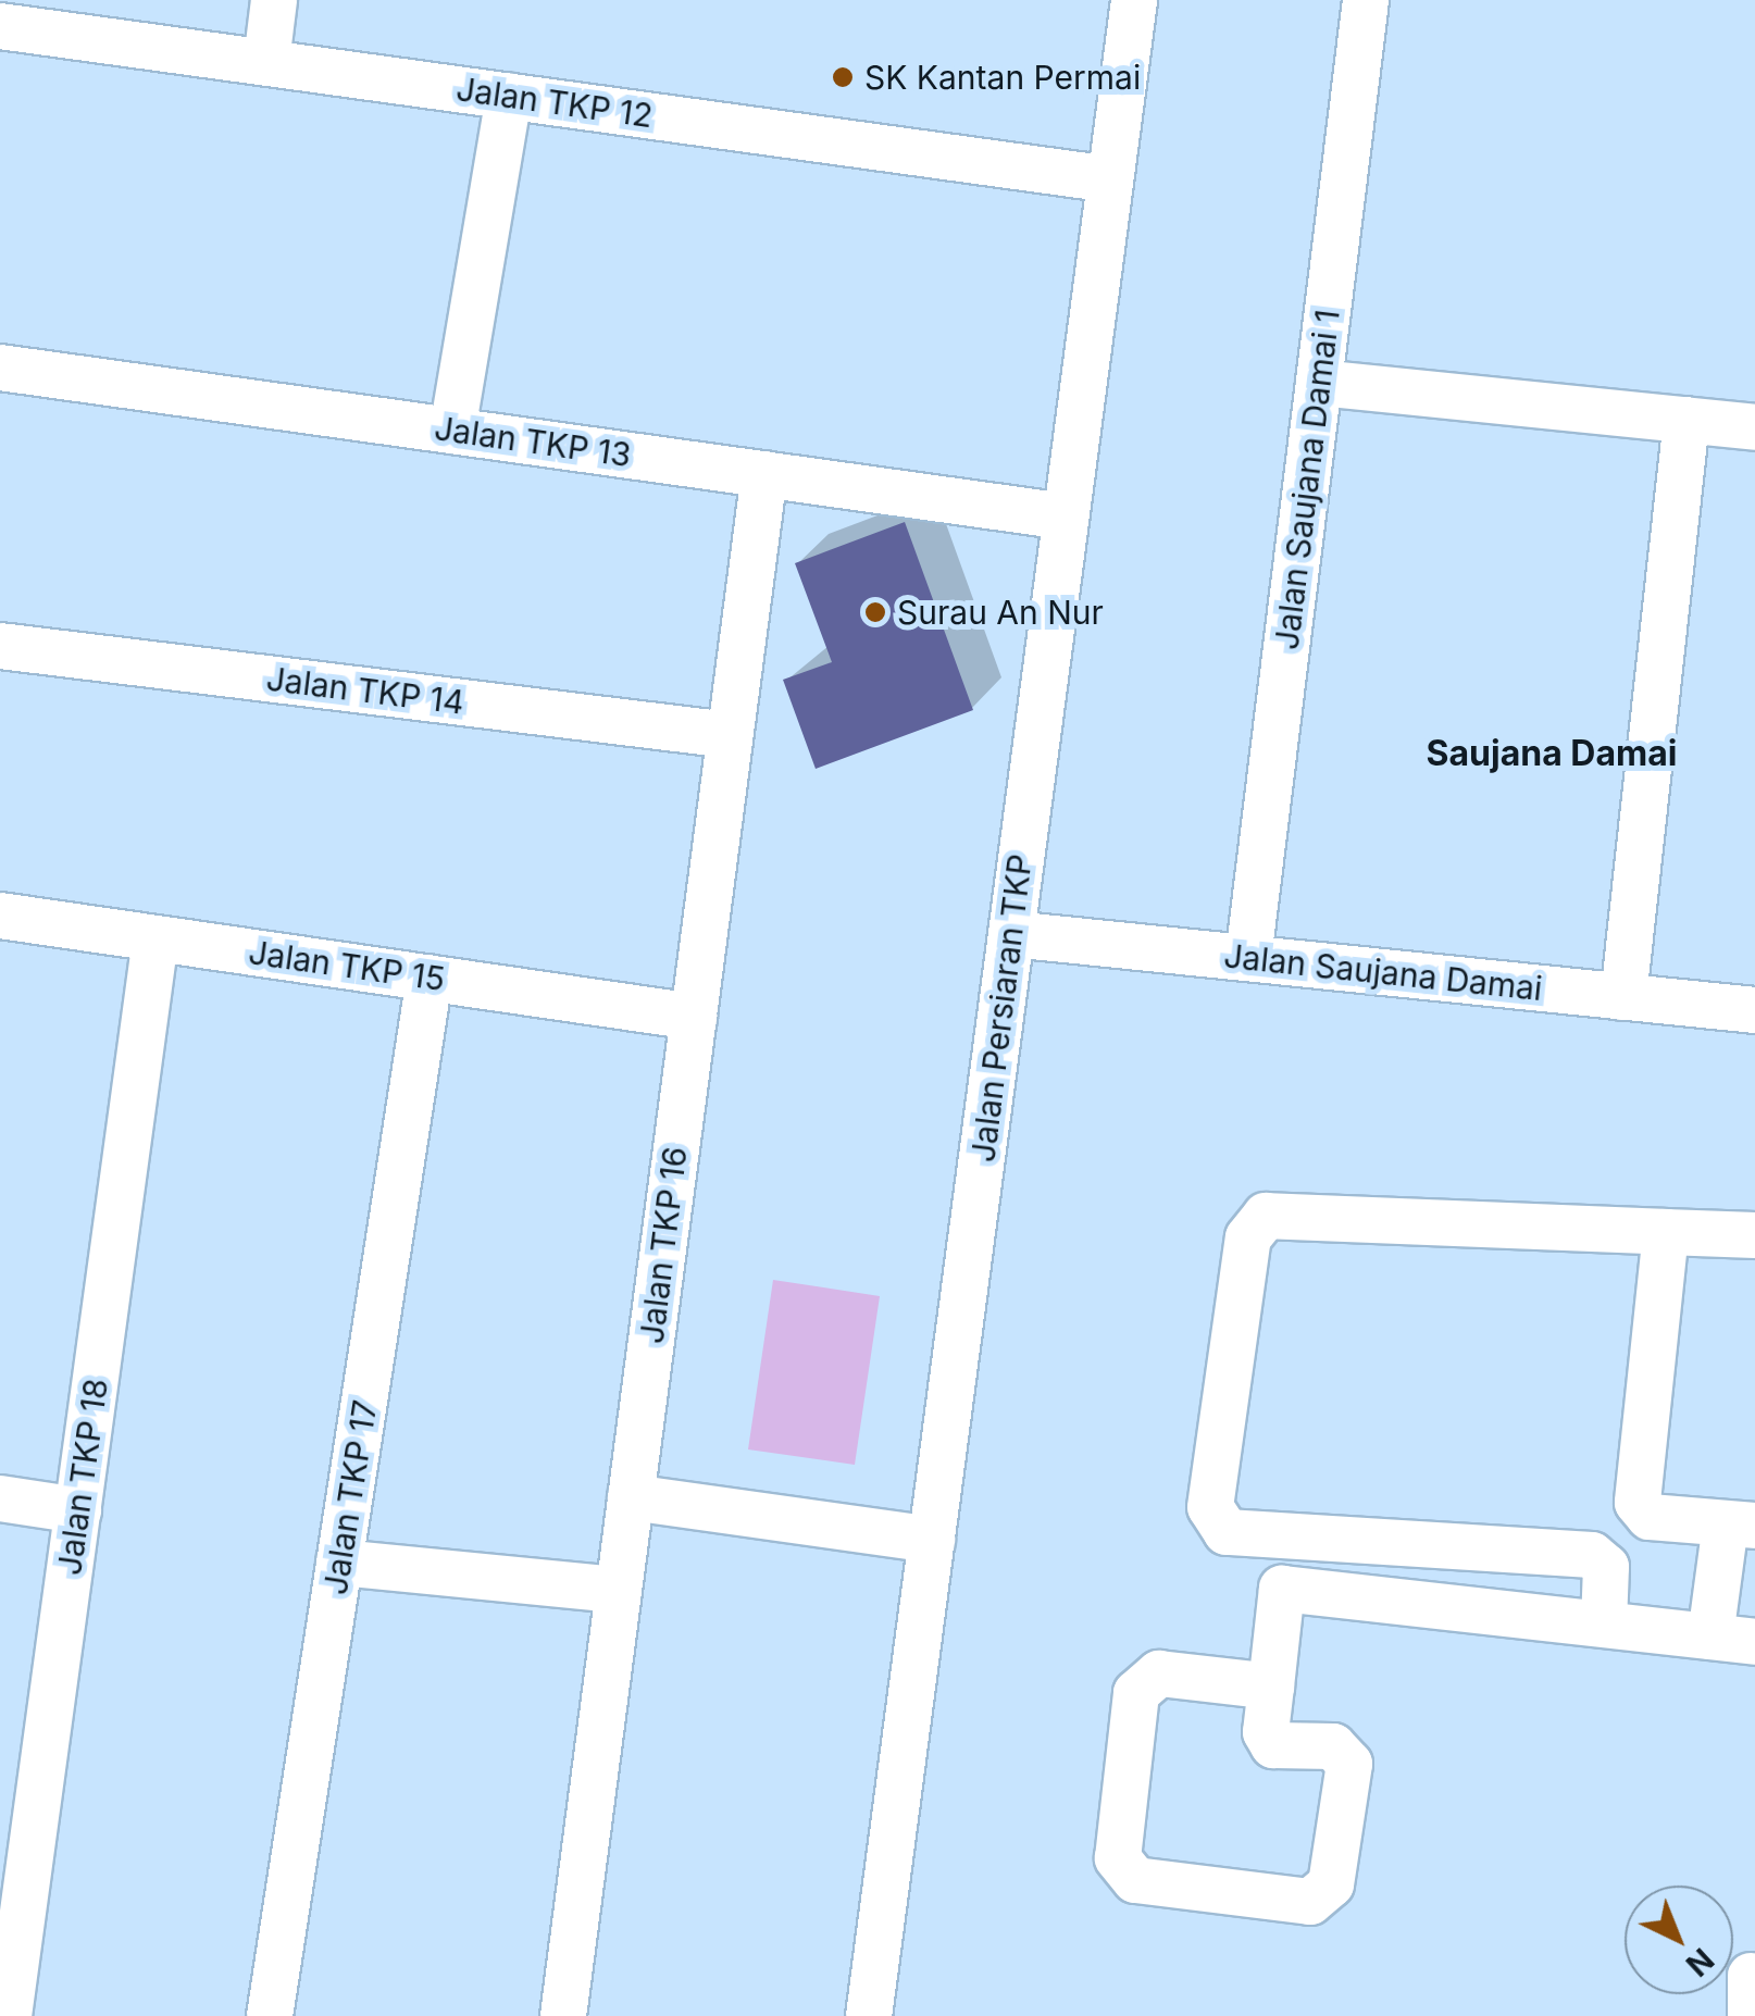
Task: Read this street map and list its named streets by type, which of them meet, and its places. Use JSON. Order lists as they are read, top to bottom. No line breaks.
{"streets":{"street":["Jalan TKP 12","Jalan TKP 13","Jalan Saujana Damai 1","Jalan TKP 14","Jalan TKP 15","Jalan Saujana Damai","Jalan Persiaran TKP","Jalan TKP 16","Jalan TKP 18","Jalan TKP 17"]},"crossings":[["Jalan TKP 12","Jalan Persiaran TKP"],["Jalan TKP 13","Jalan Persiaran TKP"],["Jalan TKP 13","Jalan TKP 16"],["Jalan Saujana Damai 1","Jalan Saujana Damai"],["Jalan TKP 14","Jalan TKP 16"],["Jalan TKP 15","Jalan TKP 16"],["Jalan TKP 15","Jalan TKP 18"],["Jalan TKP 15","Jalan TKP 17"],["Jalan Saujana Damai","Jalan Persiaran TKP"]],"districts":["Saujana Damai"],"places":["SK Kantan Permai","Surau An Nur"],"north":"bottom right"}
